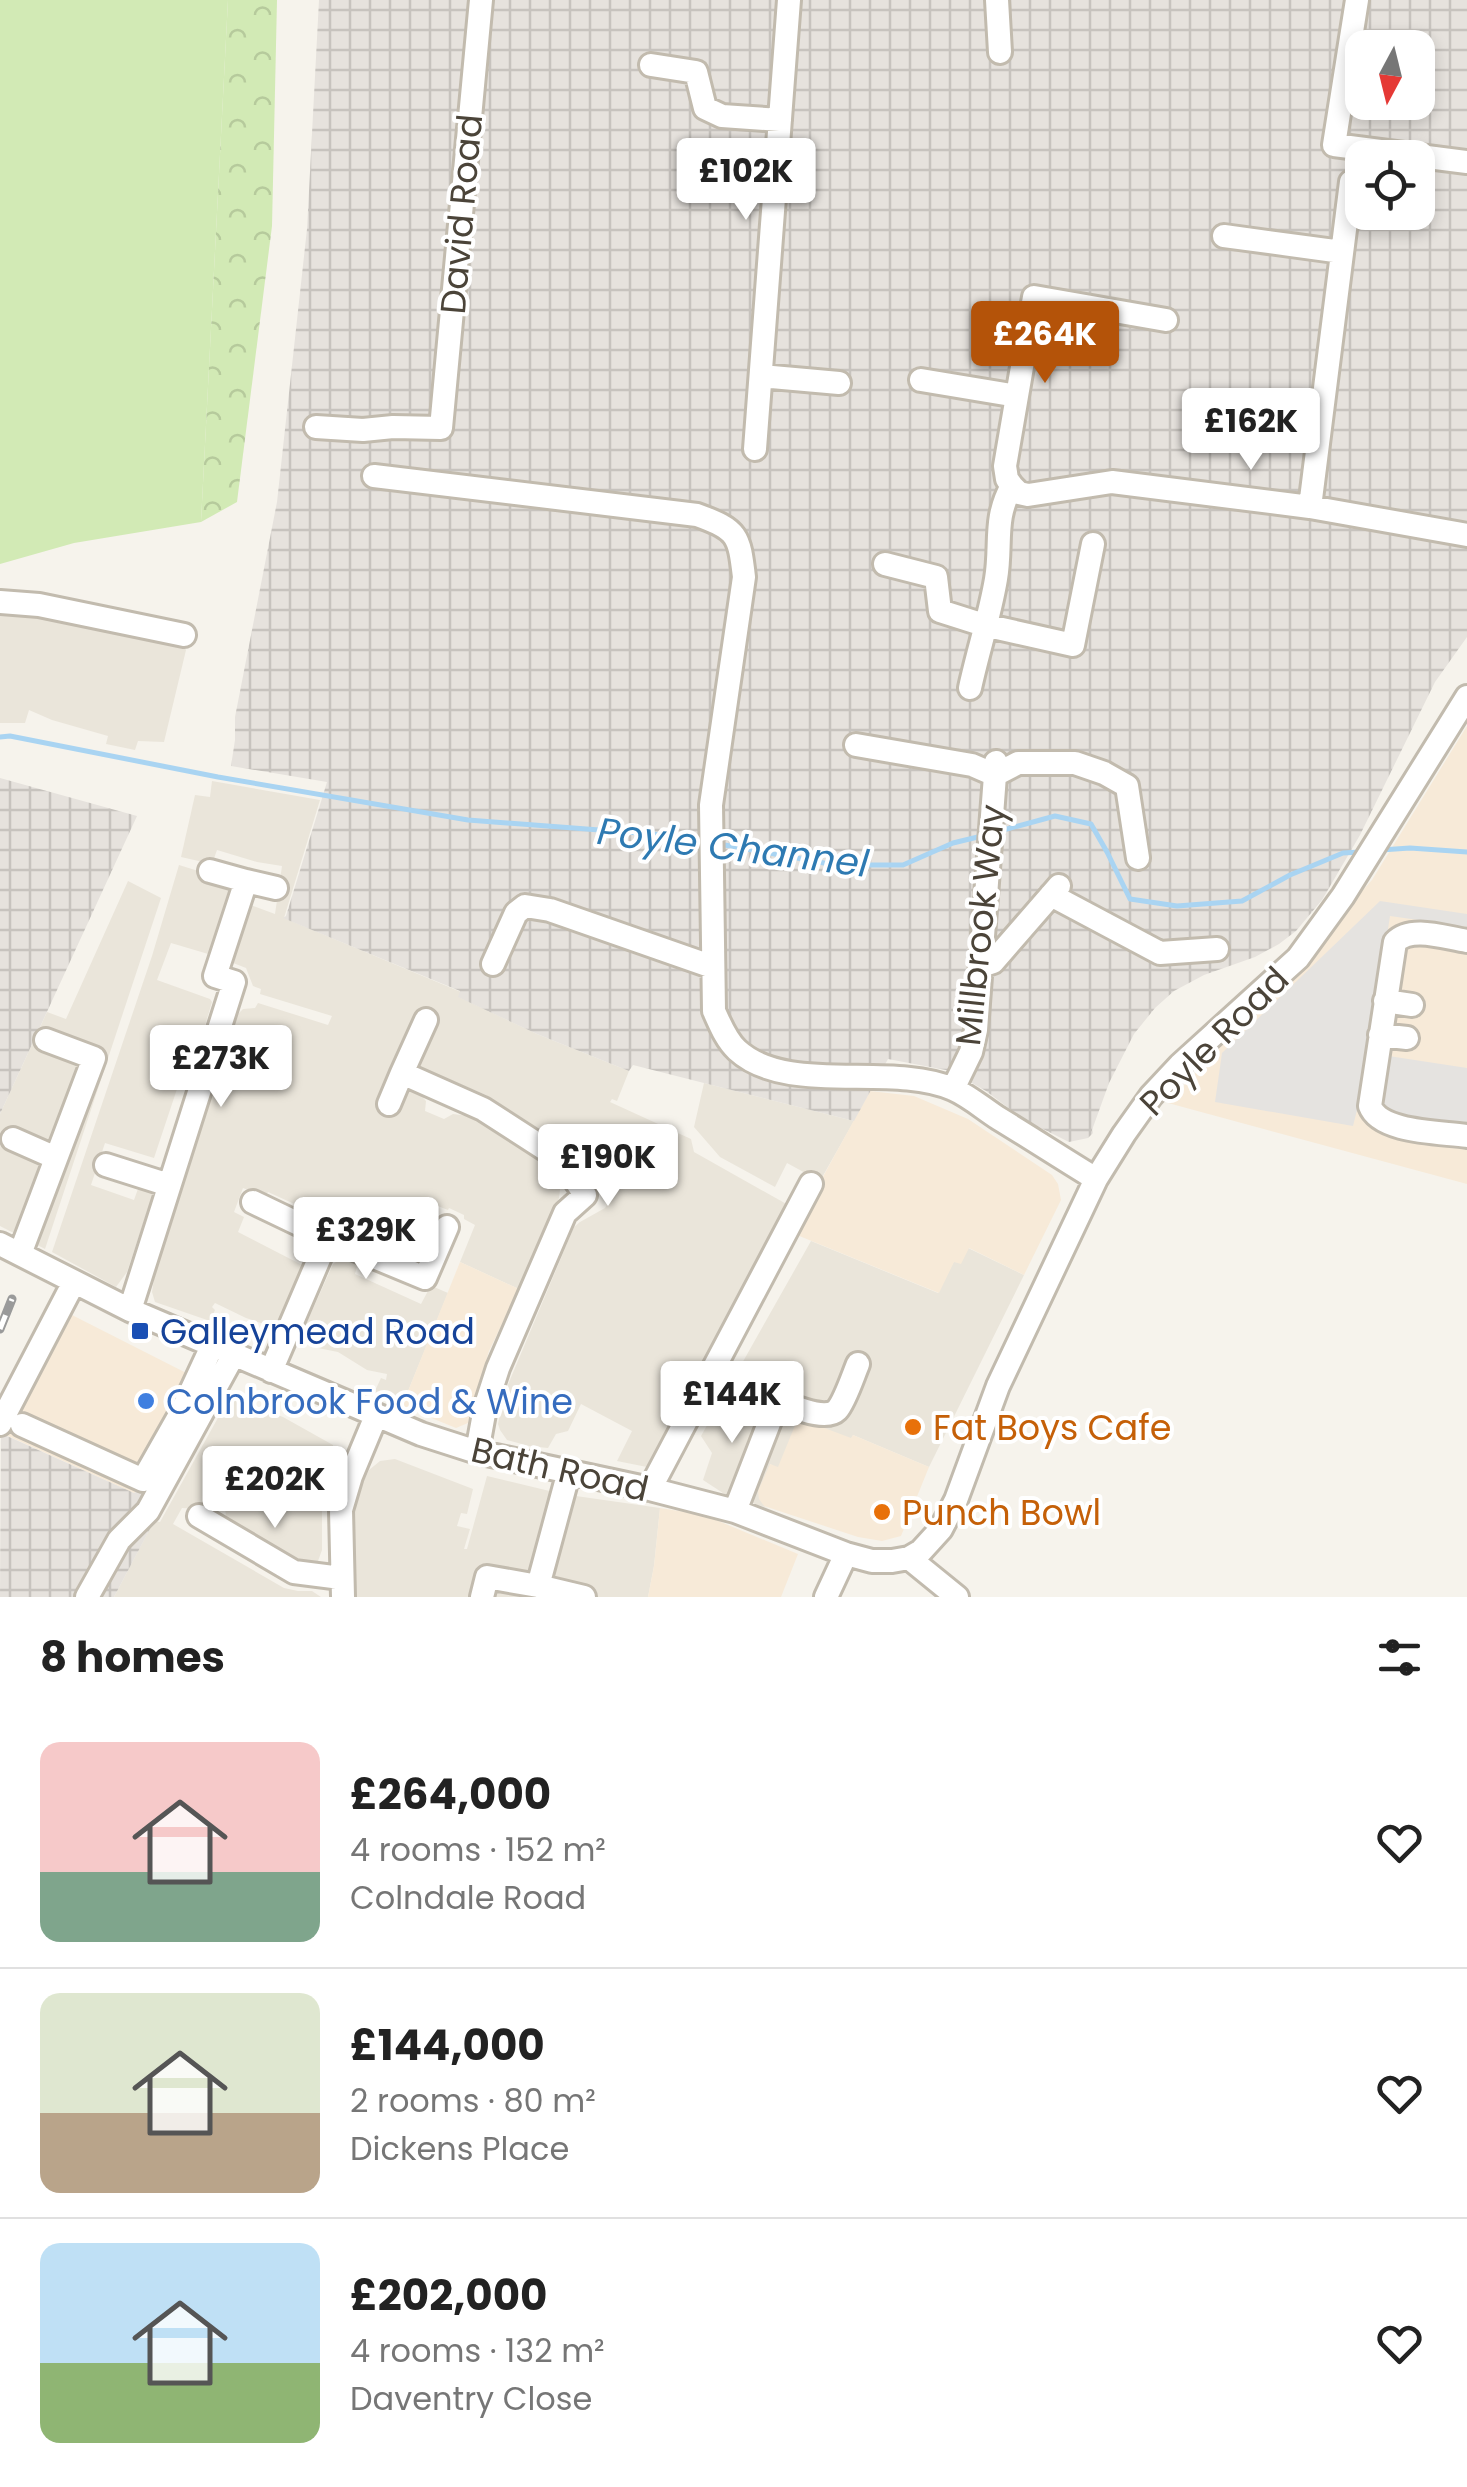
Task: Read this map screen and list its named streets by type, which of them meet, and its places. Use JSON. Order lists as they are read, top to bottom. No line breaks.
{"streets":{"street":["David Road","Millbrook Way","Poyle Road","Bath Road"]},"crossings":[["Poyle Road","Bath Road"]],"water":["Poyle Channel"],"places":{"transit":["Galleymead Road"],"other":["Colnbrook Food & Wine","Fat Boys Cafe","Punch Bowl"]},"north":"bottom","page":{"price":["£102K","£264K","£162K","£273K","£190K","£329K","£144K","£202K"],"heading":"8 homes","list":[{"name":"£264,000","note":"4 rooms · 152 m² · Colndale Road"},{"name":"£144,000","note":"2 rooms · 80 m² · Dickens Place"},{"name":"£202,000","note":"4 rooms · 132 m² · Daventry Close"}]}}
